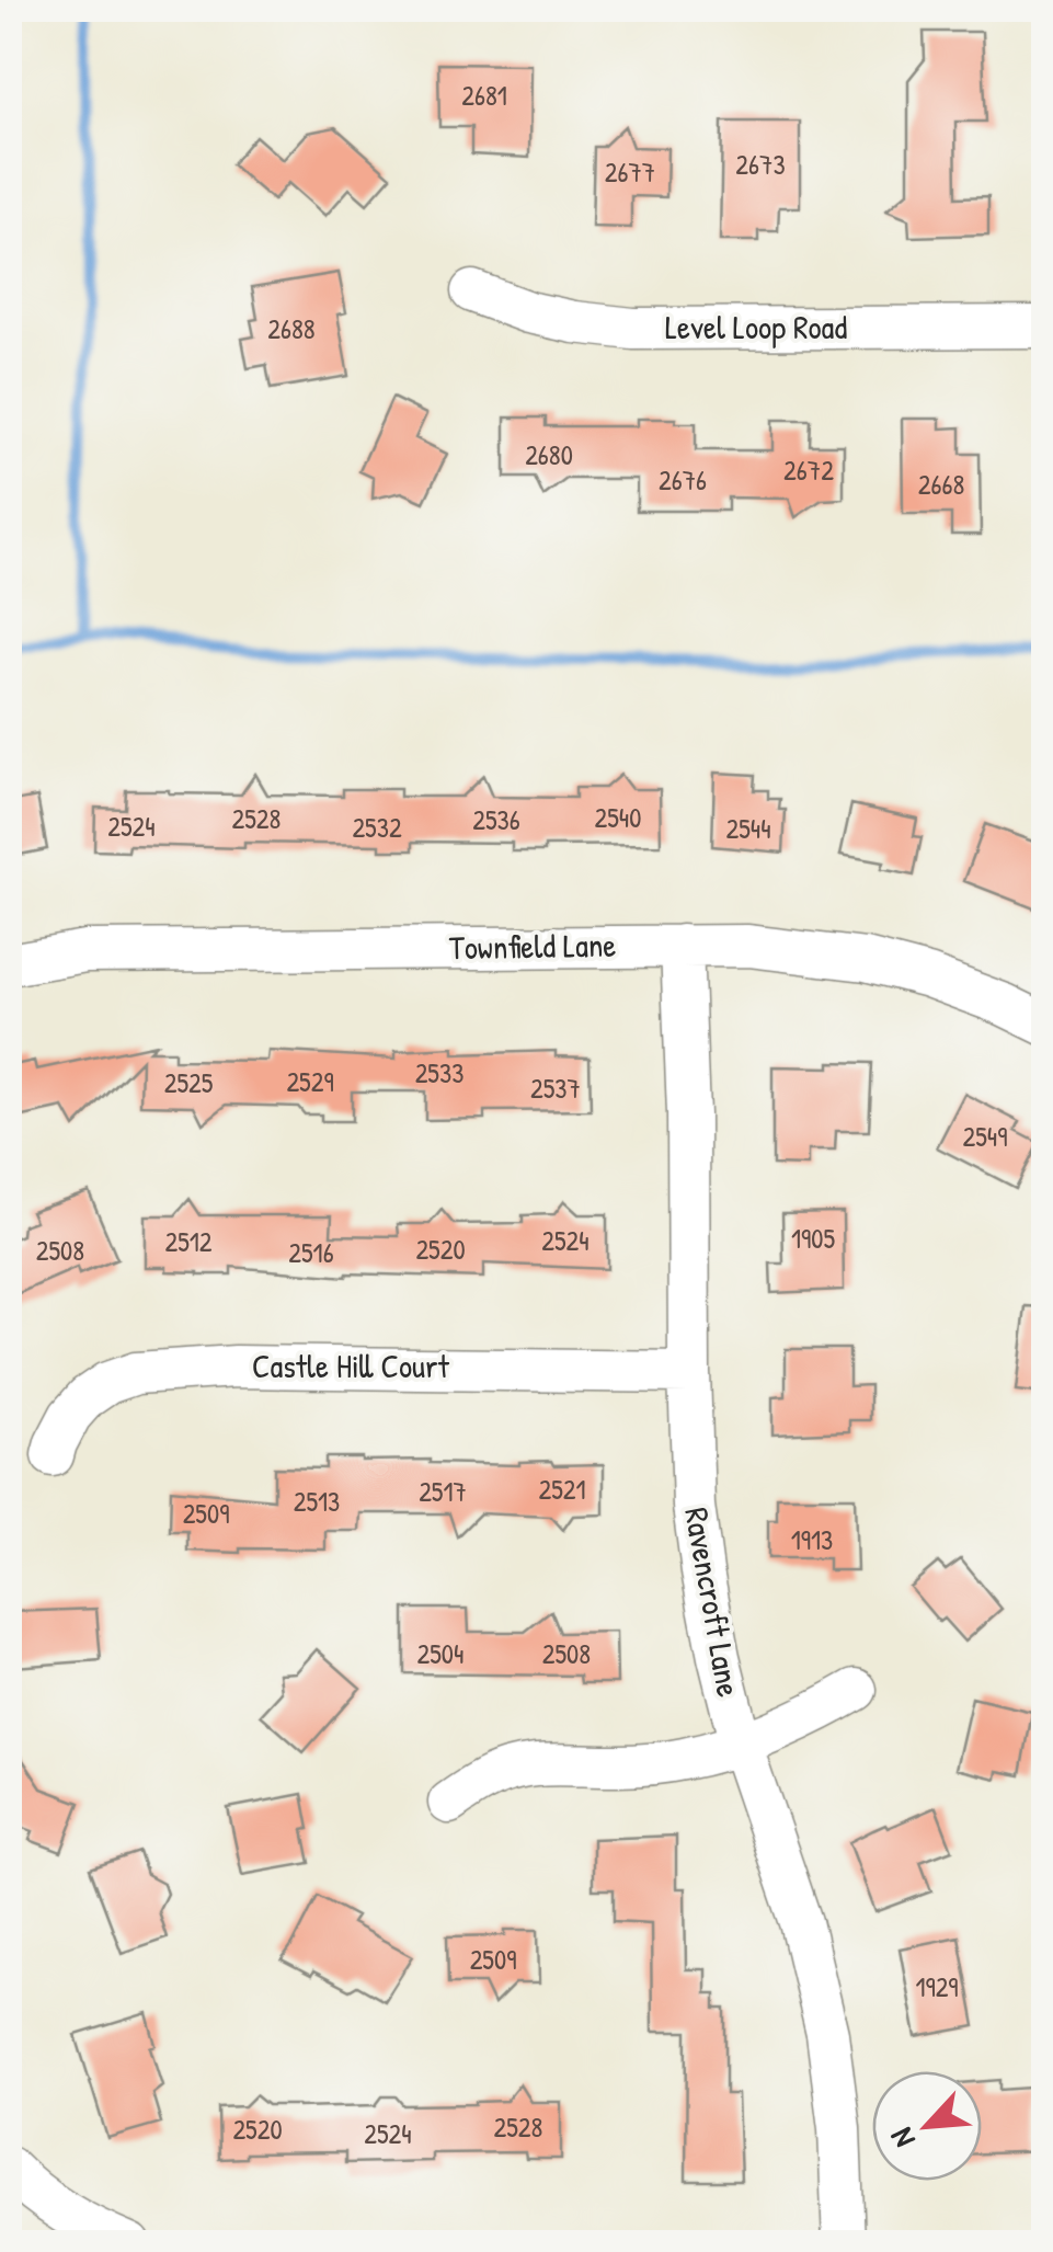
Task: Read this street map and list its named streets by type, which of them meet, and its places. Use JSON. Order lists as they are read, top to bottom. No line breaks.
{"streets":{"street":["Level Loop Road","Townfield Lane","Castle Hill Court","Ravencroft Lane"]},"crossings":[["Townfield Lane","Ravencroft Lane"],["Castle Hill Court","Ravencroft Lane"]],"house_numbers":["2681","2673","2677","2688","2680","2672","2676","2668","2540","2528","2536","2524","2532","2544","2533","2529","2525","2537","2549","1905","2524","2512","2520","2508","2516","2521","2517","2513","2509","1913","2504","2508","2509","1929","2528","2520","2524"],"north":"bottom left"}
